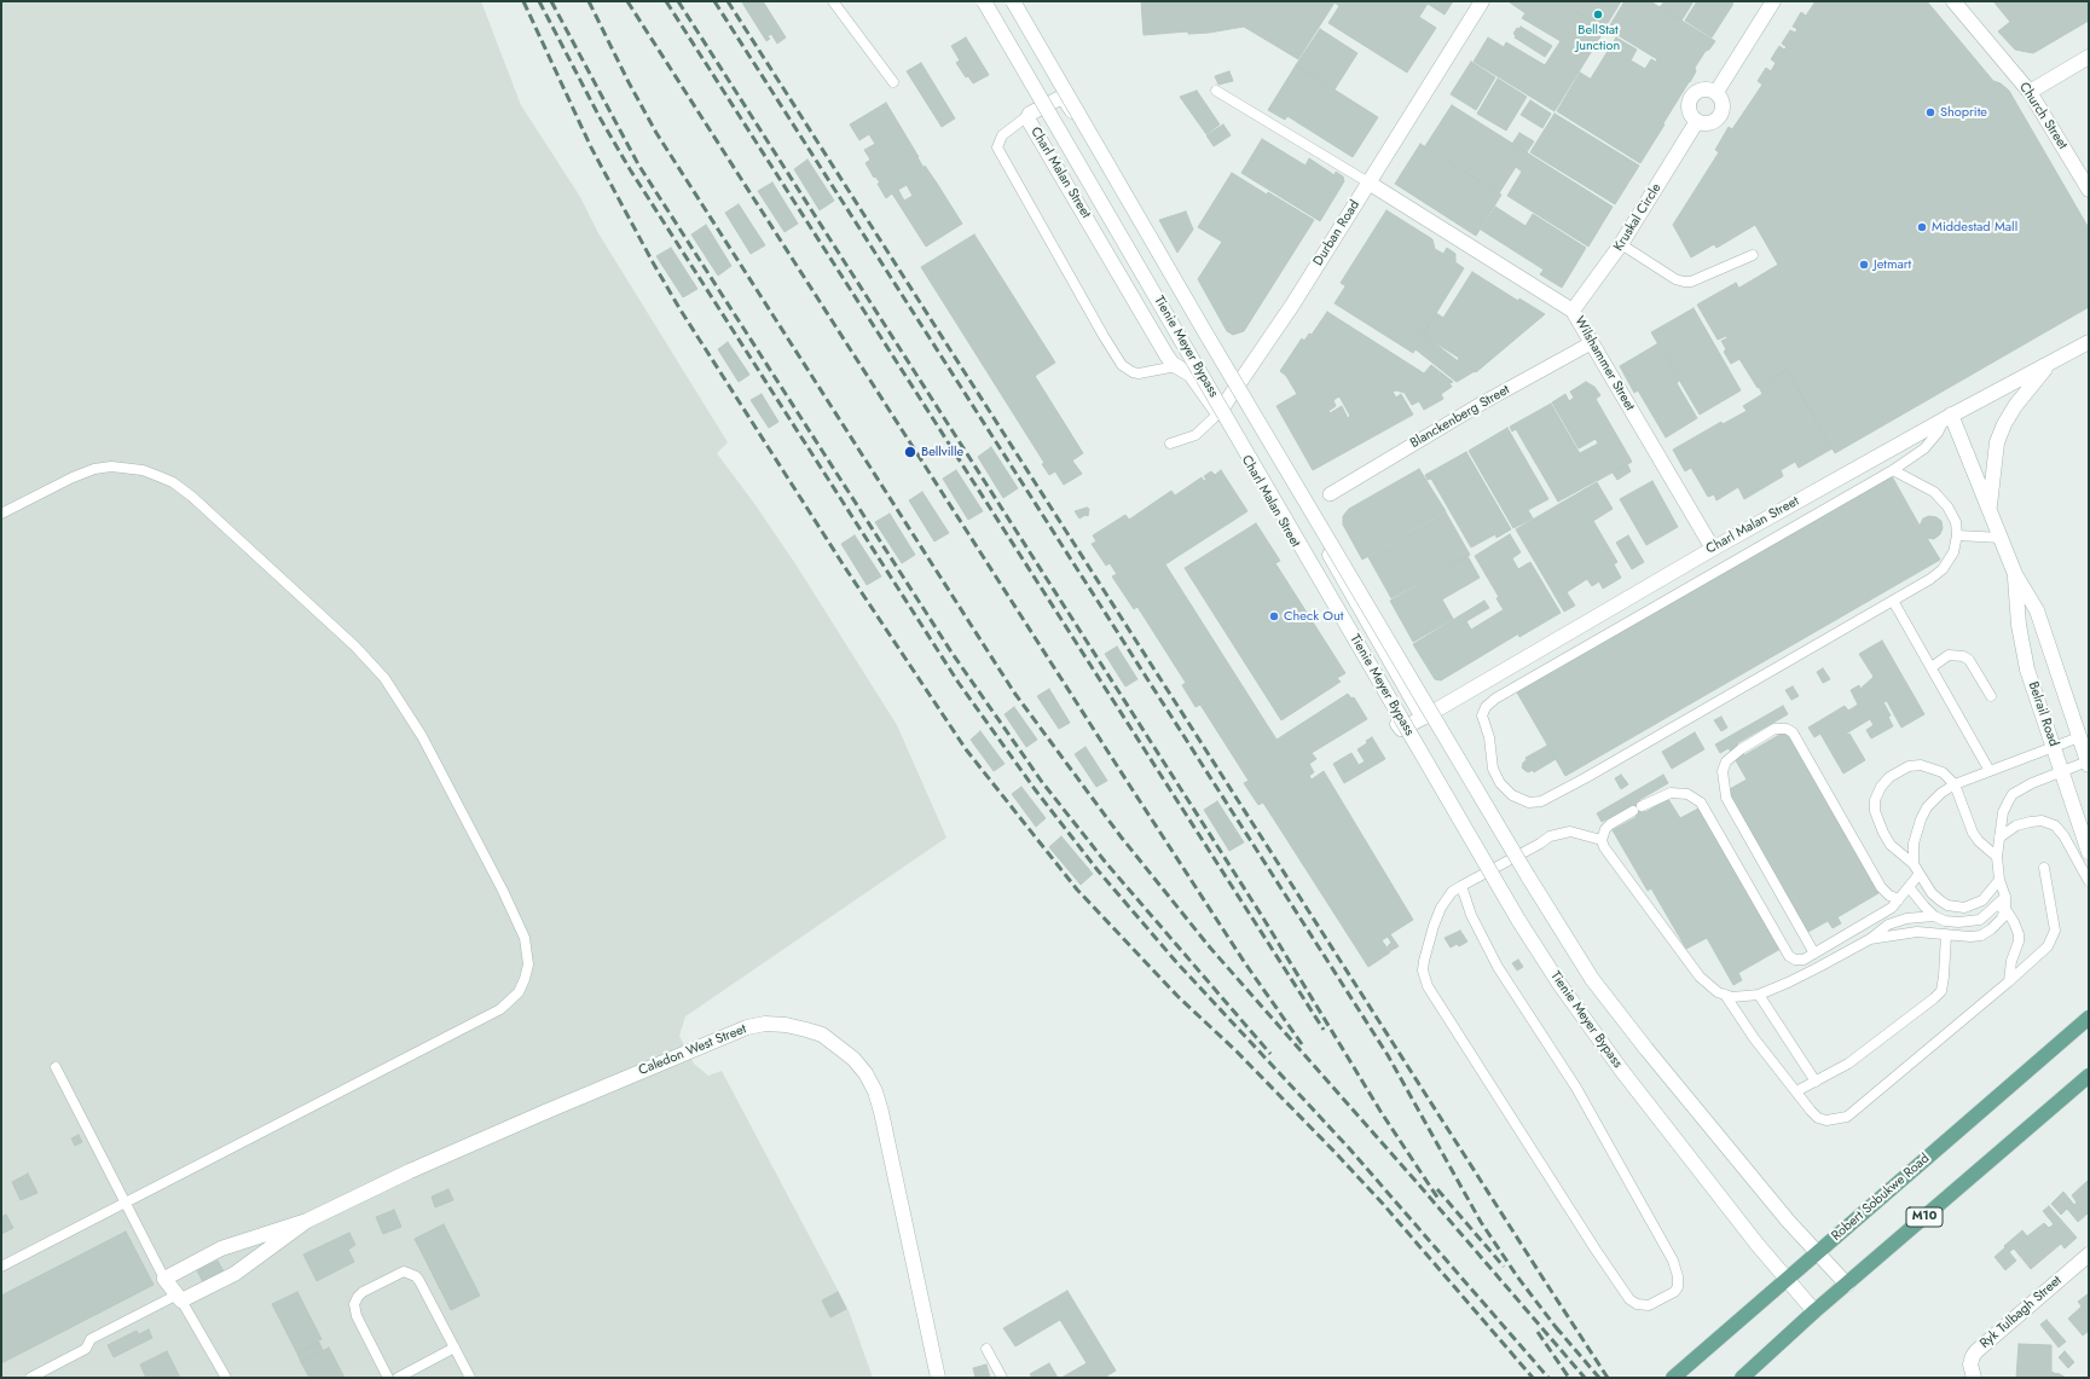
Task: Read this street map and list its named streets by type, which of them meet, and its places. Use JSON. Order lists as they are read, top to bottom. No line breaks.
{"streets":{"main road":["Robert Sobukwe Road","M10"],"street":["Church Street","Charl Malan Street","Kruskal Circle","Durban Road","Tienie Meyer Bypass","Wilshammer Street","Blanckenberg Street","Belrail Road","Caledon West Street","Ryk Tulbagh Street"]},"crossings":[["Charl Malan Street","Durban Road"],["Charl Malan Street","Wilshammer Street"],["Charl Malan Street","Belrail Road"],["Kruskal Circle","Wilshammer Street"],["Durban Road","Wilshammer Street"],["Tienie Meyer Bypass","Robert Sobukwe Road"],["Tienie Meyer Bypass","M10"],["Wilshammer Street","Blanckenberg Street"]],"places":["BellStat Junction","Shoprite","Middestad Mall","Jetmart","Bellville","Check Out"]}
